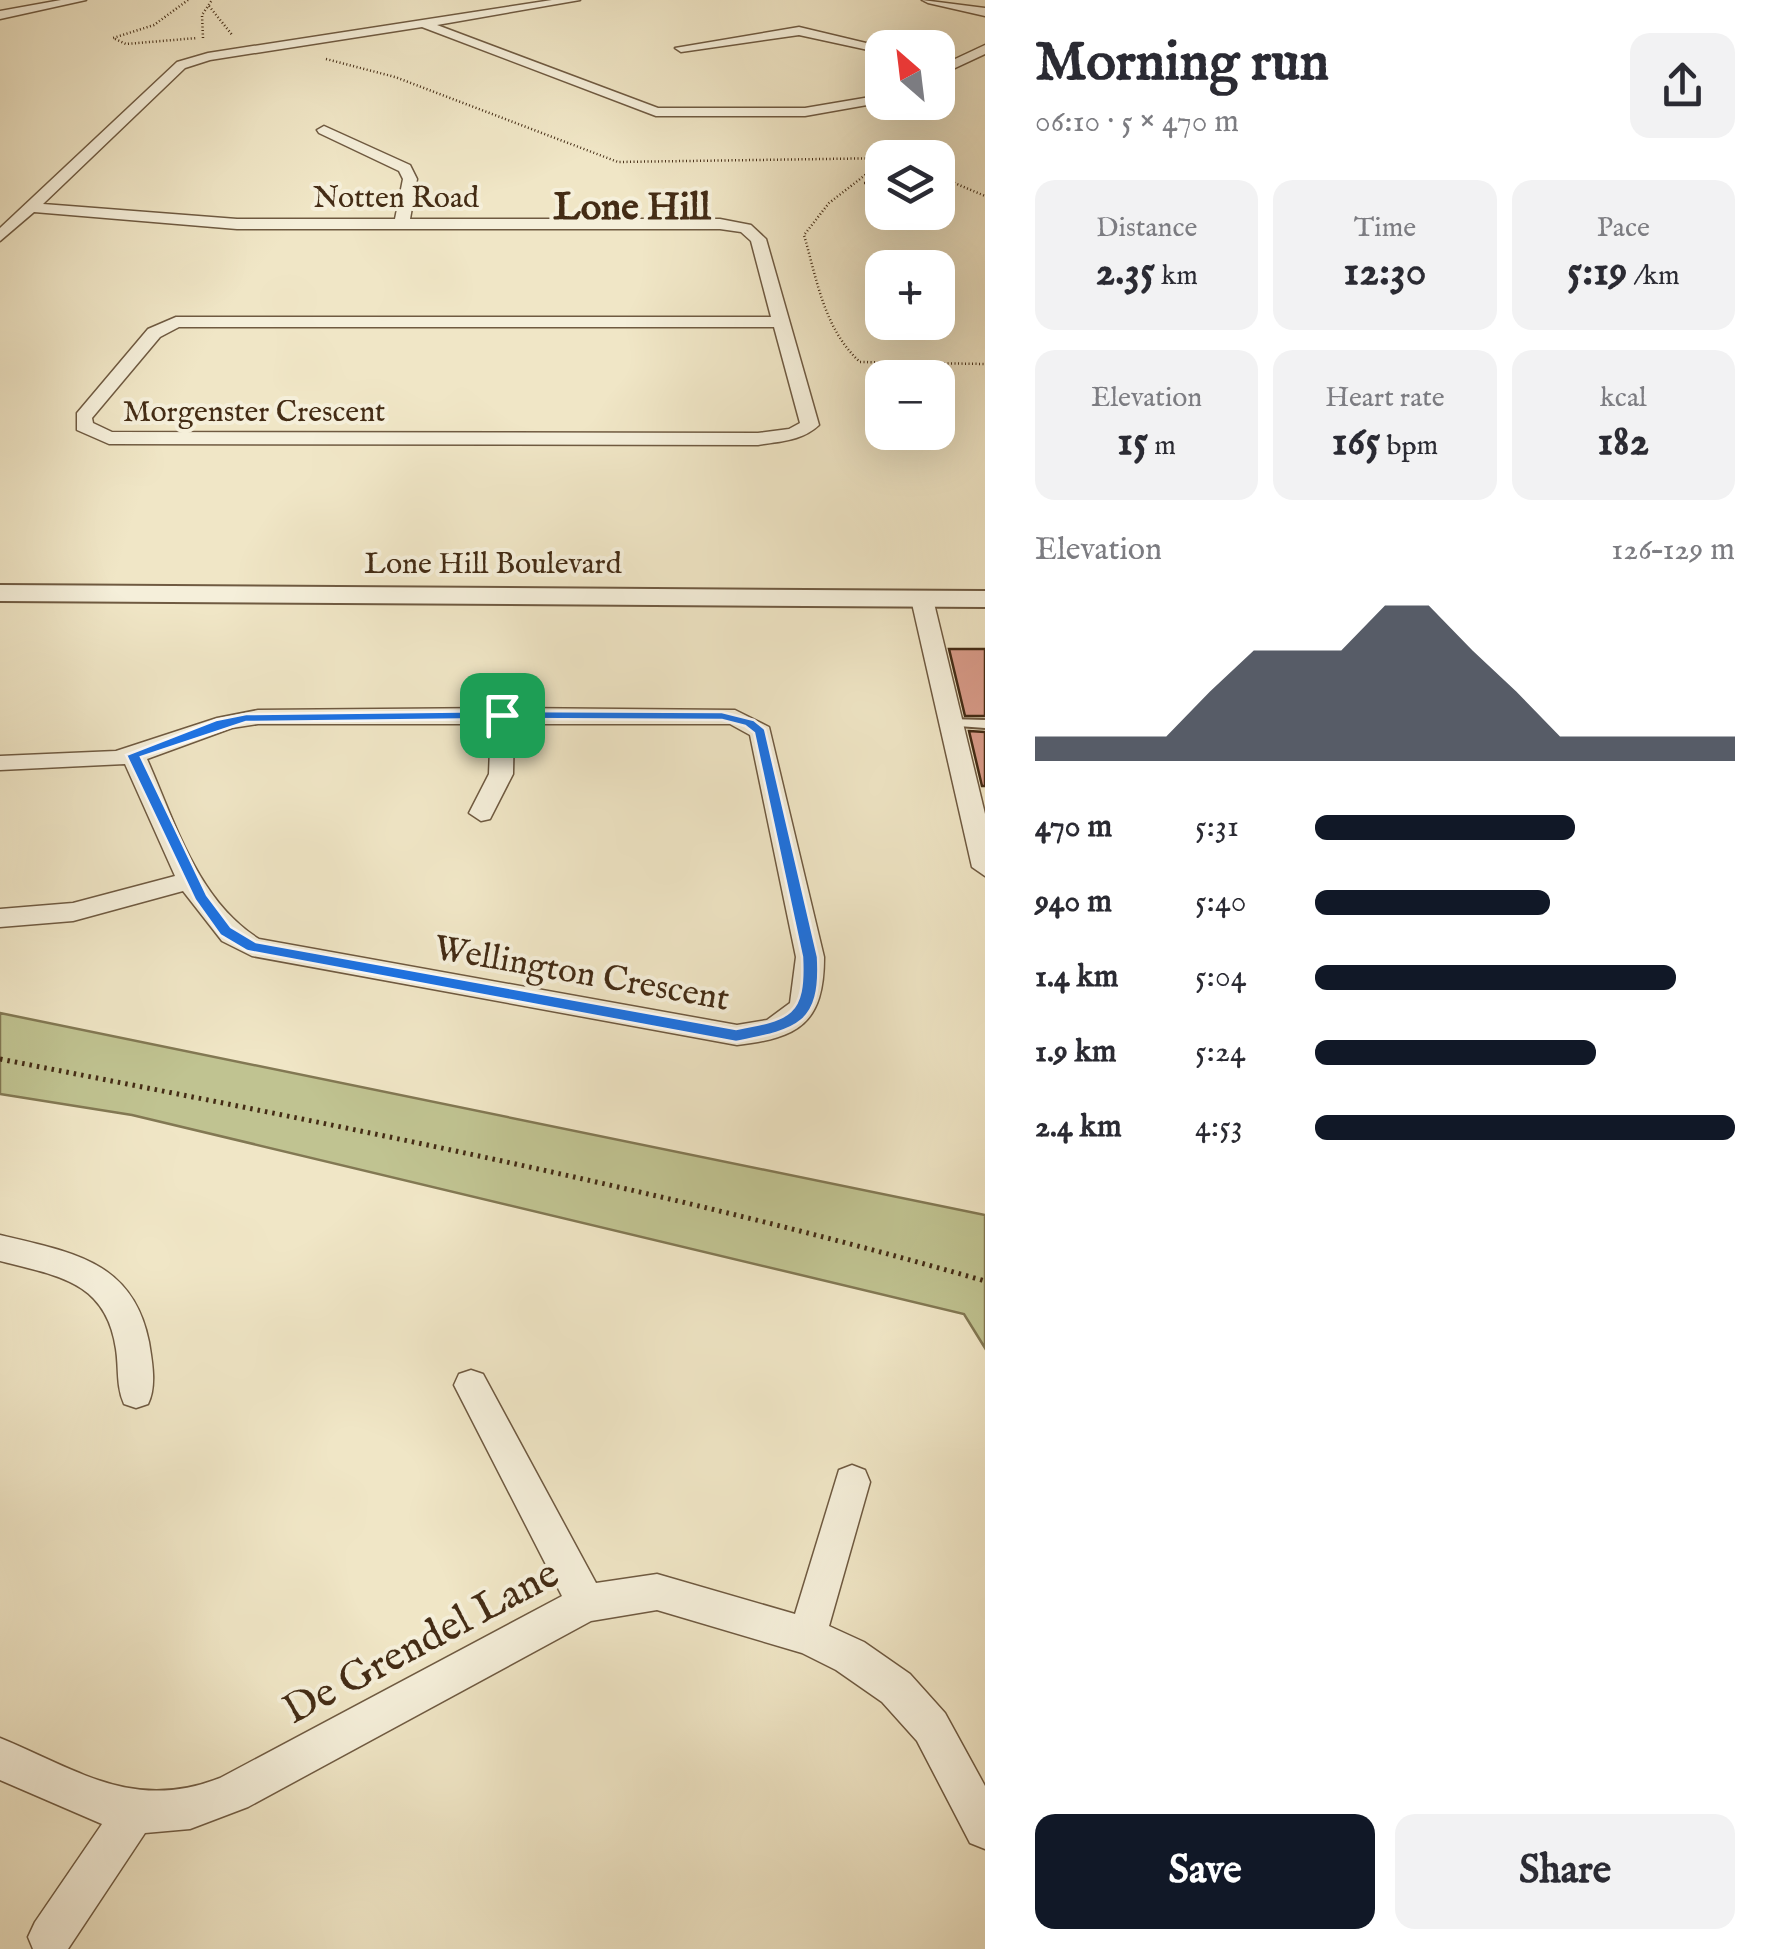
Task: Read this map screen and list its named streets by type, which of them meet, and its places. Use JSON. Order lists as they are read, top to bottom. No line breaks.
{"streets":{"street":["Notten Road","Morgenster Crescent","Lone Hill Boulevard","Wellington Crescent","De Grendel Lane"]},"crossings":[["Notten Road","Morgenster Crescent"]],"districts":["Lone Hill"],"north":"top left","page":{"heading":["Morning run","06:10 · 5 × 470 m"],"map_buttons":["+","−"],"stats":[["Distance","2.35 km"],["Time","12:30"],["Pace","5:19 /km"],["Elevation","15 m"],["Heart rate","165 bpm"],["kcal","182"]],"chart":["Elevation","126–129 m"],"list":[{"name":"470 m","note":"5:31"},{"name":"940 m","note":"5:40"},{"name":"1.4 km","note":"5:04"},{"name":"1.9 km","note":"5:24"},{"name":"2.4 km","note":"4:53"}],"buttons":["Save","Share"]}}
